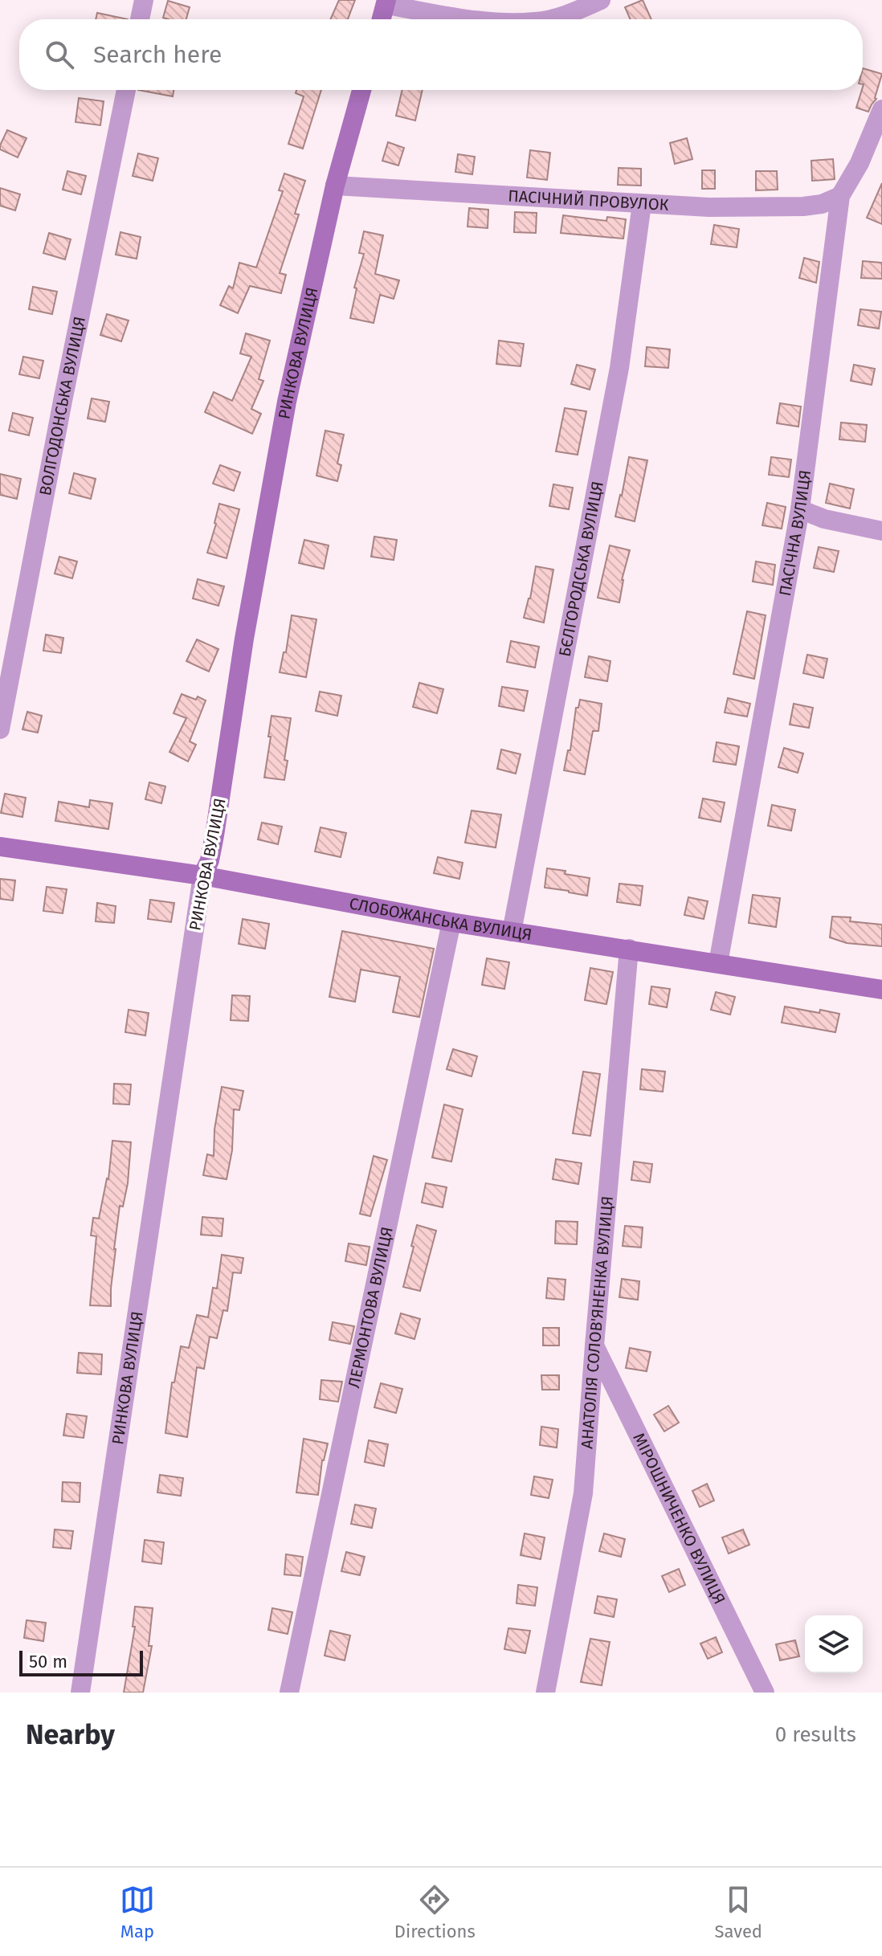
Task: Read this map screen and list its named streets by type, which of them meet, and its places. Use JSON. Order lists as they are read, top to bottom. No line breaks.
{"streets":{"main road":["РИНКОВА ВУЛИЦЯ","СЛОБОЖАНСЬКА ВУЛИЦЯ"],"street":["ПАСІЧНИЙ ПРОВУЛОК","ВОЛГОДОНСЬКА ВУЛИЦЯ","ПАСІЧНА ВУЛИЦЯ","БЄЛГОРОДСЬКА ВУЛИЦЯ","ЛЕРМОНТОВА ВУЛИЦЯ","АНАТОЛІЯ СОЛОВ'ЯНЕНКА ВУЛИЦЯ","МІРОШНИЧЕНКО ВУЛИЦЯ"]},"crossings":[["ПАСІЧНИЙ ПРОВУЛОК","РИНКОВА ВУЛИЦЯ"],["ПАСІЧНИЙ ПРОВУЛОК","ПАСІЧНА ВУЛИЦЯ"],["ПАСІЧНИЙ ПРОВУЛОК","БЄЛГОРОДСЬКА ВУЛИЦЯ"],["РИНКОВА ВУЛИЦЯ","СЛОБОЖАНСЬКА ВУЛИЦЯ"],["ПАСІЧНА ВУЛИЦЯ","СЛОБОЖАНСЬКА ВУЛИЦЯ"],["БЄЛГОРОДСЬКА ВУЛИЦЯ","СЛОБОЖАНСЬКА ВУЛИЦЯ"],["СЛОБОЖАНСЬКА ВУЛИЦЯ","ЛЕРМОНТОВА ВУЛИЦЯ"],["СЛОБОЖАНСЬКА ВУЛИЦЯ","АНАТОЛІЯ СОЛОВ'ЯНЕНКА ВУЛИЦЯ"],["АНАТОЛІЯ СОЛОВ'ЯНЕНКА ВУЛИЦЯ","МІРОШНИЧЕНКО ВУЛИЦЯ"]],"scale_bar":"50 m","page":{"search":"Search here","scale":"50 m","heading":["Nearby","0 results"],"nav":["Map","Directions","Saved"]}}
